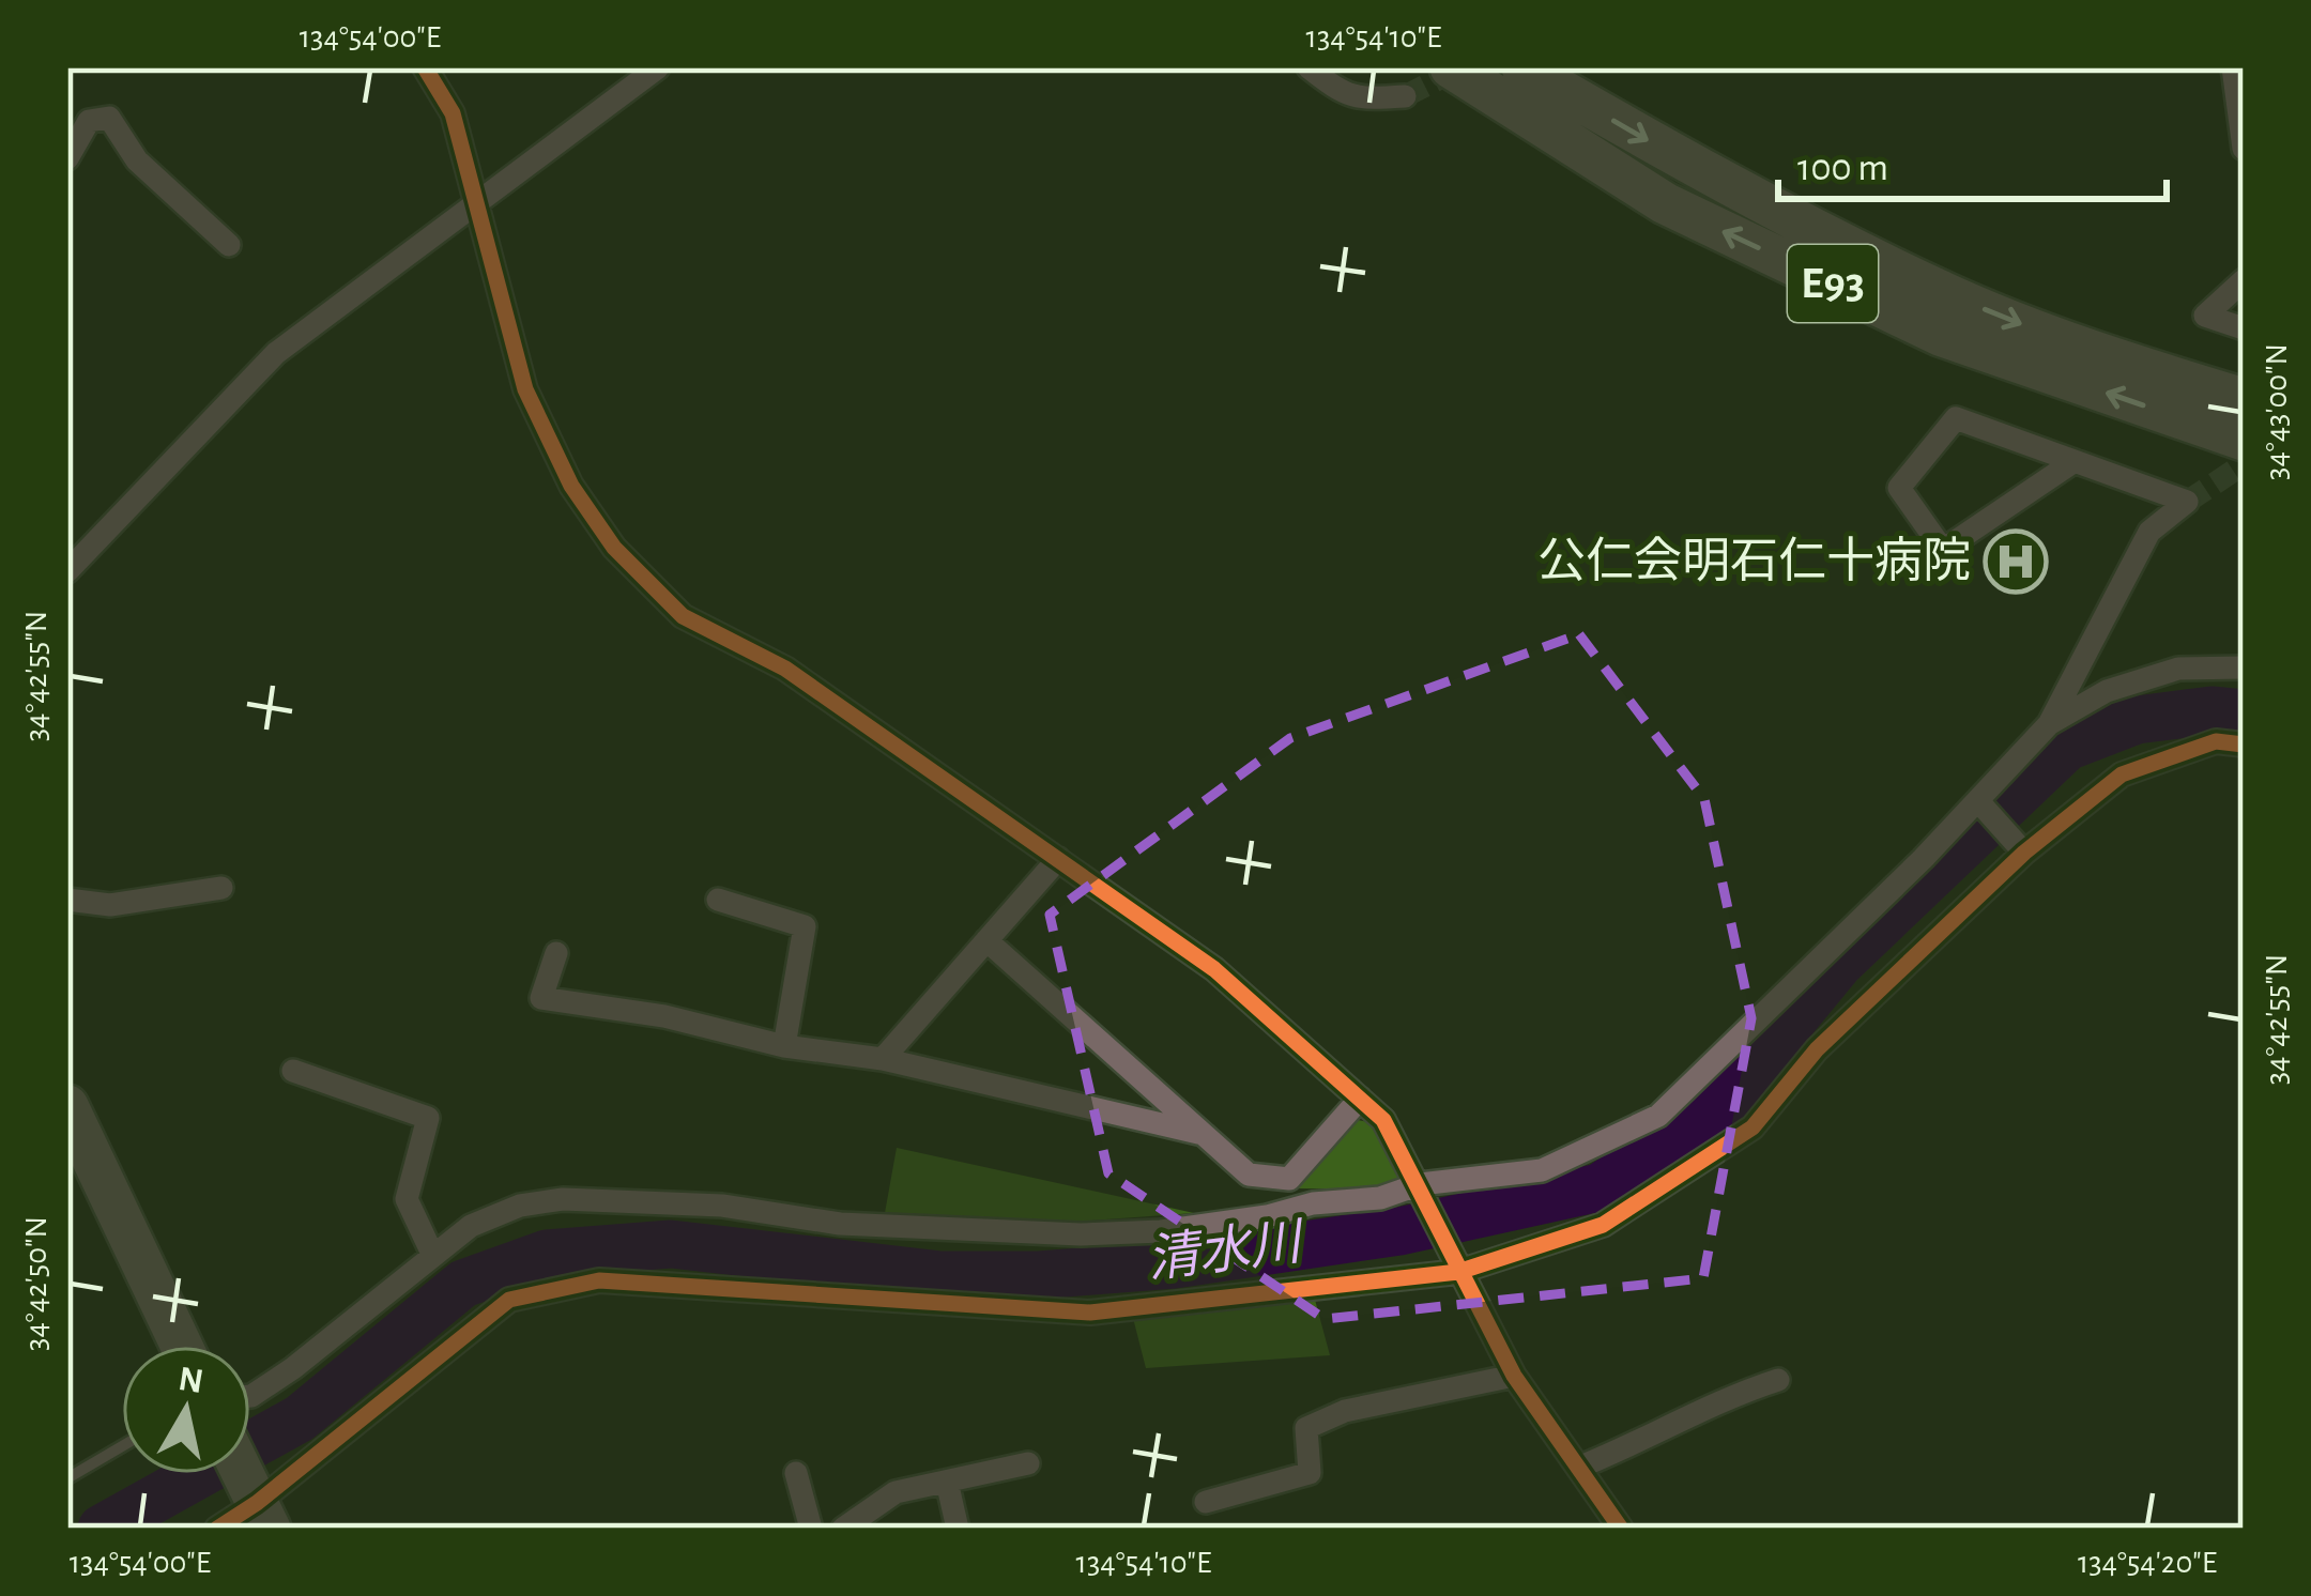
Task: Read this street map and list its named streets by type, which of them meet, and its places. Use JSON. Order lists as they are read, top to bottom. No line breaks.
{"streets":{"highway":["E93"]},"water":["清水川"],"places":{"hospital":["公仁会明石仁十病院"]},"scale_bar":"100 m","north":"top","coordinates":["134°54'00\"E","134°54'10\"E","34°43'00\"N","34°42'55\"N","34°42'50\"N","134°54'20\"E"]}
